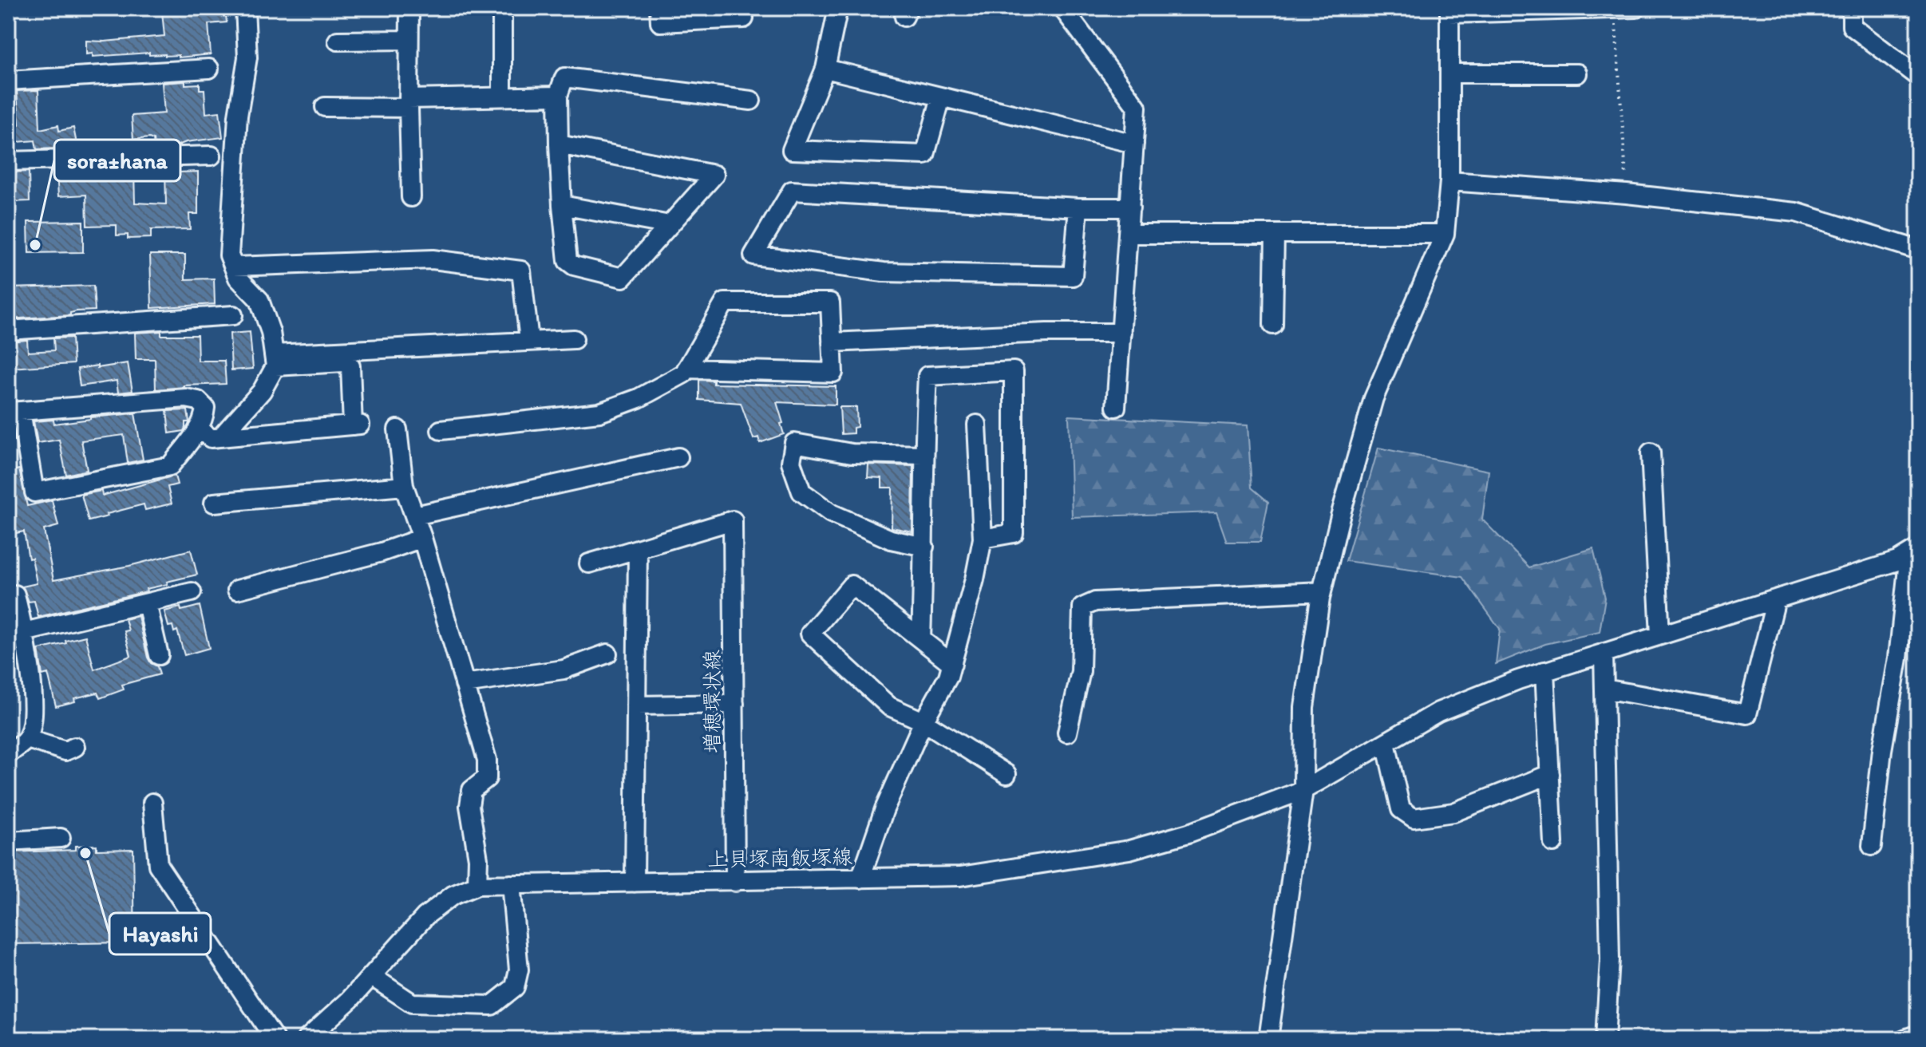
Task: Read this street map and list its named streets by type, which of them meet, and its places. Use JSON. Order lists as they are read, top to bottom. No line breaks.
{"streets":{"street":["増穂環状線","上貝塚南飯塚線"]},"crossings":[["増穂環状線","上貝塚南飯塚線"]],"places":["sora±hana","Hayashi"]}
